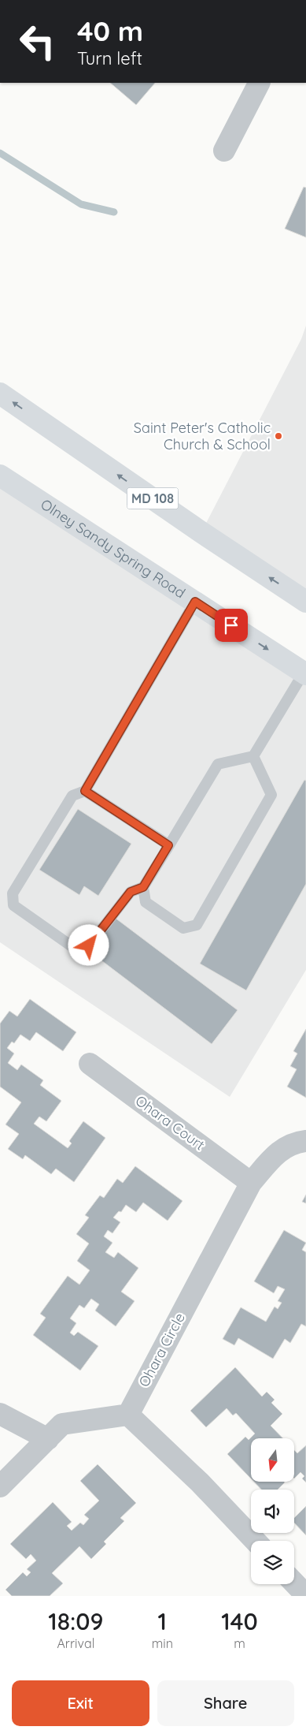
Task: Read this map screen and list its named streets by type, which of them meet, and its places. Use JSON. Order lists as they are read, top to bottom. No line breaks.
{"streets":{"main road":["MD 108","Olney Sandy Spring Road"],"street":["Ohara Court","Ohara Circle"]},"crossings":[["Ohara Court","Ohara Circle"]],"places":["Saint Peter's Catholic Church & School"],"north":"bottom","page":{"turn":["40 m","Turn left"],"eta":["18:09","Arrival","1","min","140","m"],"buttons":["Exit","Share"]}}
